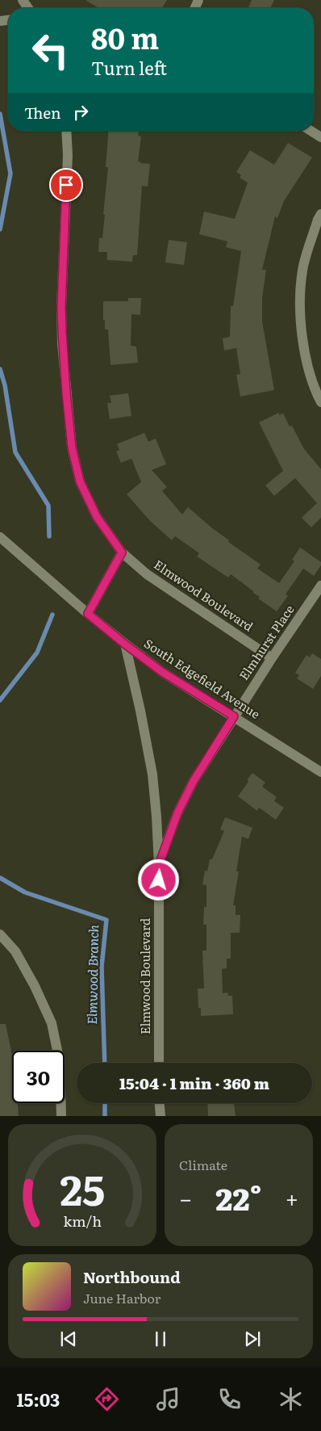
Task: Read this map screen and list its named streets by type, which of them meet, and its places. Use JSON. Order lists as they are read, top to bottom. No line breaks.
{"streets":{"street":["Elmwood Boulevard","Elmhurst Place","South Edgefield Avenue"]},"crossings":[["Elmwood Boulevard","Elmhurst Place"],["Elmwood Boulevard","South Edgefield Avenue"],["Elmhurst Place","South Edgefield Avenue"]],"water":["Elmwood Branch"],"page":{"turn":["80 m","Turn left"],"then":"Then","limit":"30","trip":"15:04 · 1 min · 360 m","tile":"Climate","heat":["−","22°","+"],"song":["Northbound","June Harbor"],"tabs":"15:03","gauge":["25","km/h"]}}
